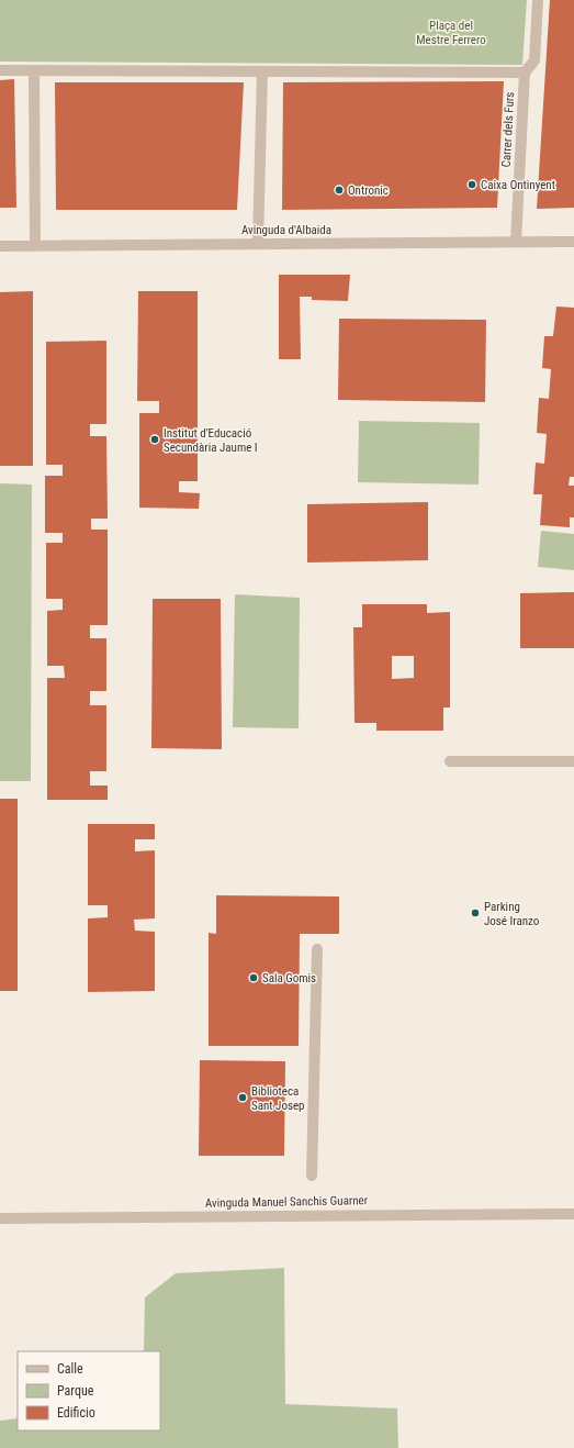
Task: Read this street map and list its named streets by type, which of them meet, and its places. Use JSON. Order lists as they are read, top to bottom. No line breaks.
{"streets":{"street":["Carrer dels Furs","Avinguda d'Albaida","Avinguda Manuel Sanchis Guarner"]},"crossings":[["Carrer dels Furs","Avinguda d'Albaida"]],"parks":["Plaça del Mestre Ferrero"],"places":["Caixa Ontinyent","Ontronic","Institut d'Educació Secundària Jaume I","Parking José Iranzo","Sala Gomis","Biblioteca Sant Josep"],"legend":["Calle","Parque","Edificio"]}
